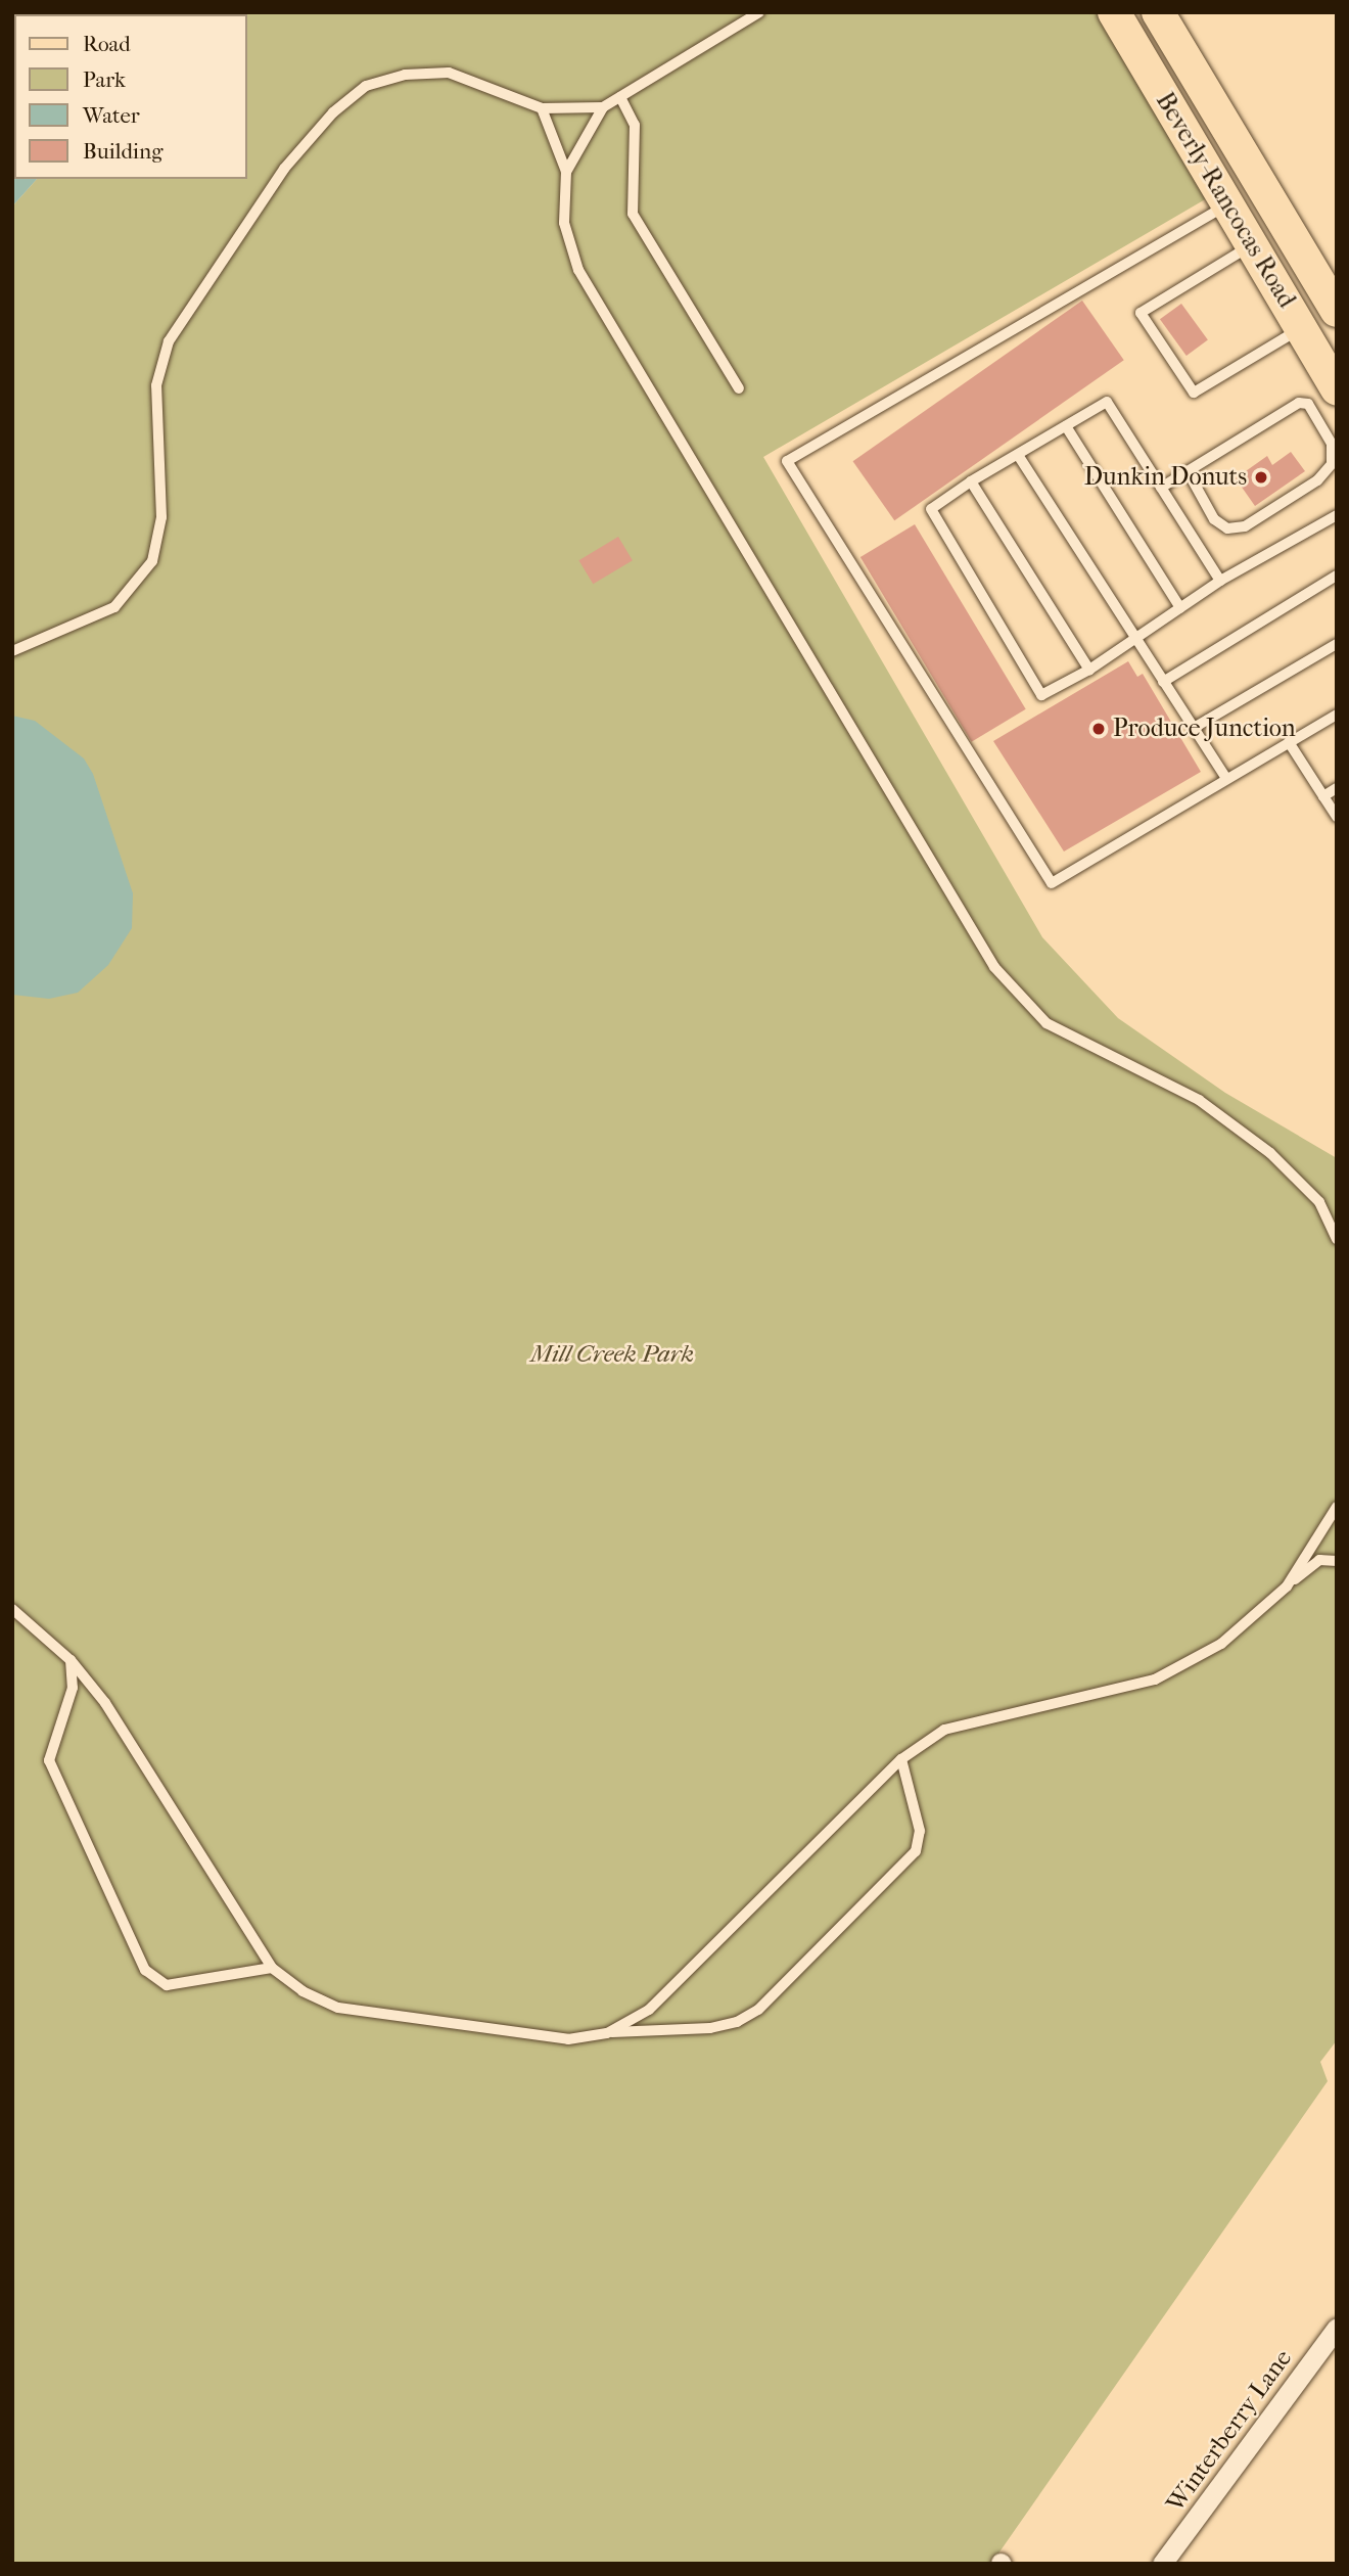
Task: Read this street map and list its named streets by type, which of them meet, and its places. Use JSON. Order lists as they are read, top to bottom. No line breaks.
{"streets":{"main road":["Beverly-Rancocas Road"],"street":["Winterberry Lane"]},"parks":["Mill Creek Park"],"places":["Dunkin Donuts","Produce Junction"],"legend":["Road","Park","Water","Building"]}
